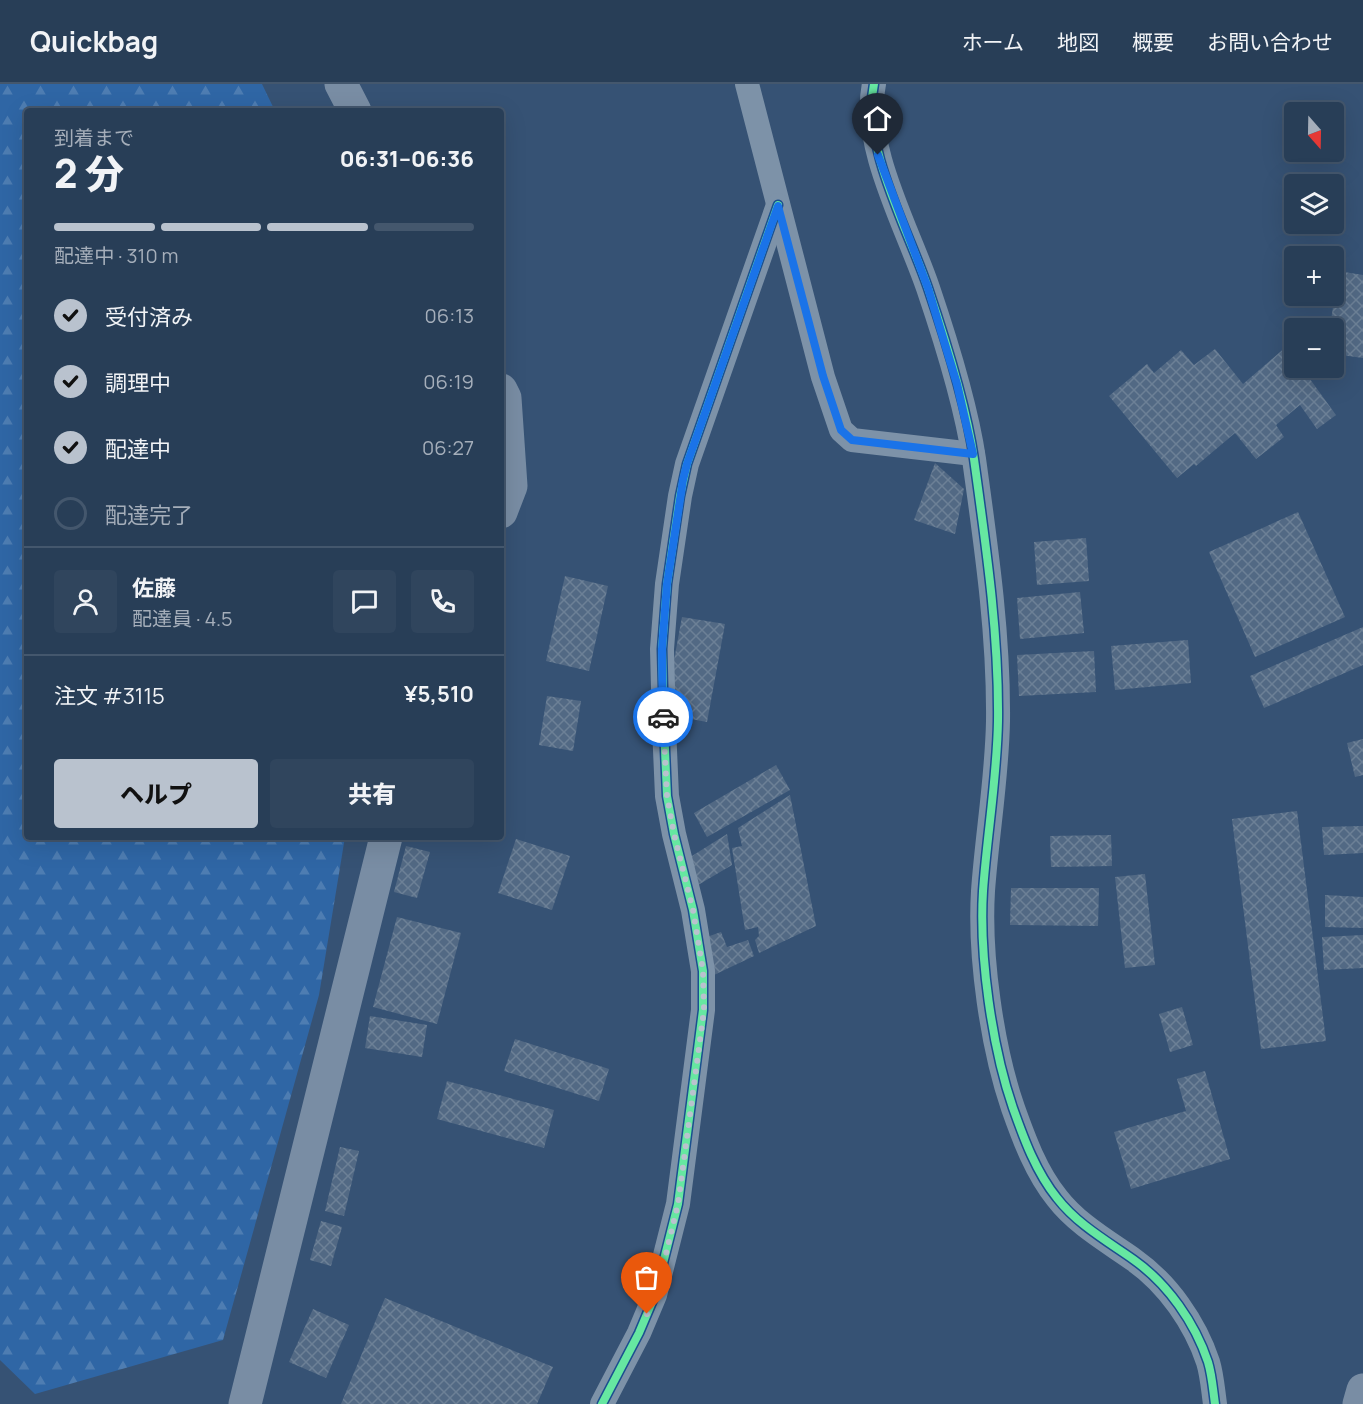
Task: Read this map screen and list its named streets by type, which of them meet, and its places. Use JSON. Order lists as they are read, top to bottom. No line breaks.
{"north":"bottom","page":{"header":"Quickbag","nav":["ホーム","地図","概要","お問い合わせ"],"map_buttons":["+","−"],"heading":["2 分","到着まで","06:31–06:36"],"panel":["佐藤","配達員 · 4.5","注文 #3115","¥5,510"],"bar":"配達中 · 310 m","list":[["受付済み","06:13"],["調理中","06:19"],["配達中","06:27"],"配達完了"],"buttons":["ヘルプ","共有"]}}
